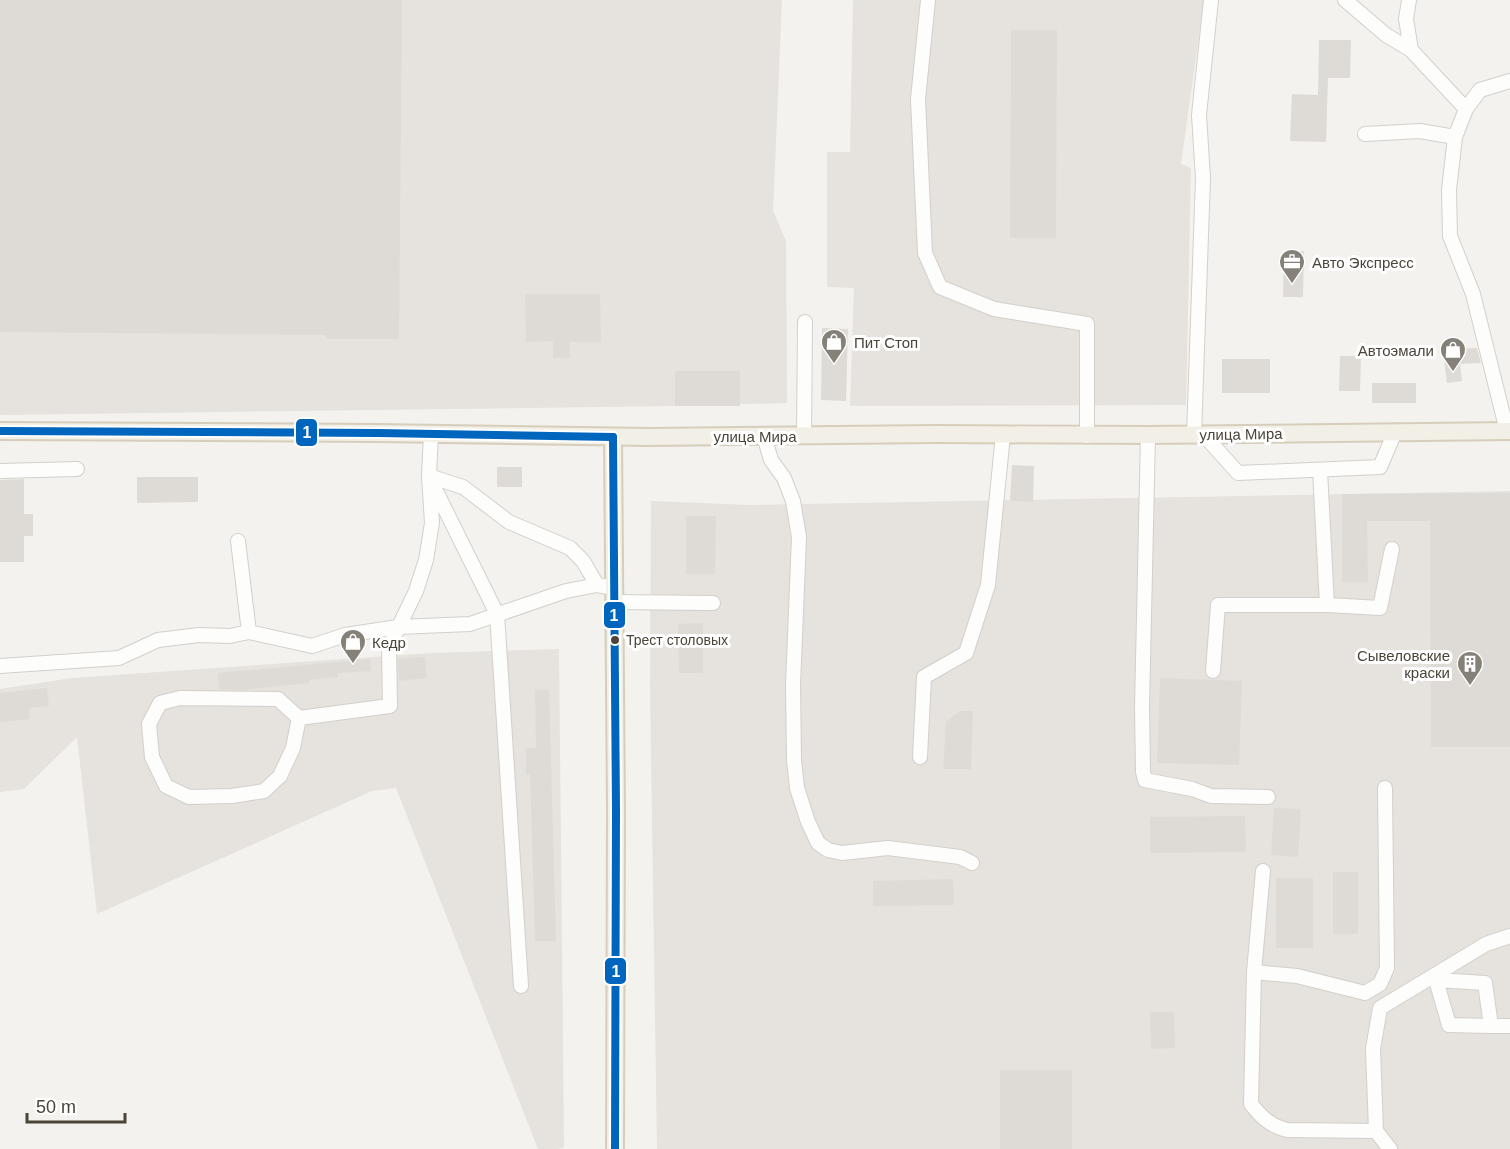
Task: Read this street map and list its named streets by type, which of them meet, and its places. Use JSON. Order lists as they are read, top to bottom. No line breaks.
{"streets":{"main road":["улица Мира"]},"places":{"office":["Авто Экспресс"],"shop":["Пит Стоп","Автоэмали","Кедр"],"other":["Трест столовых"],"building":["Сывеловские краски"]},"lines":["transit line 1"],"scale_bar":"50 m"}
